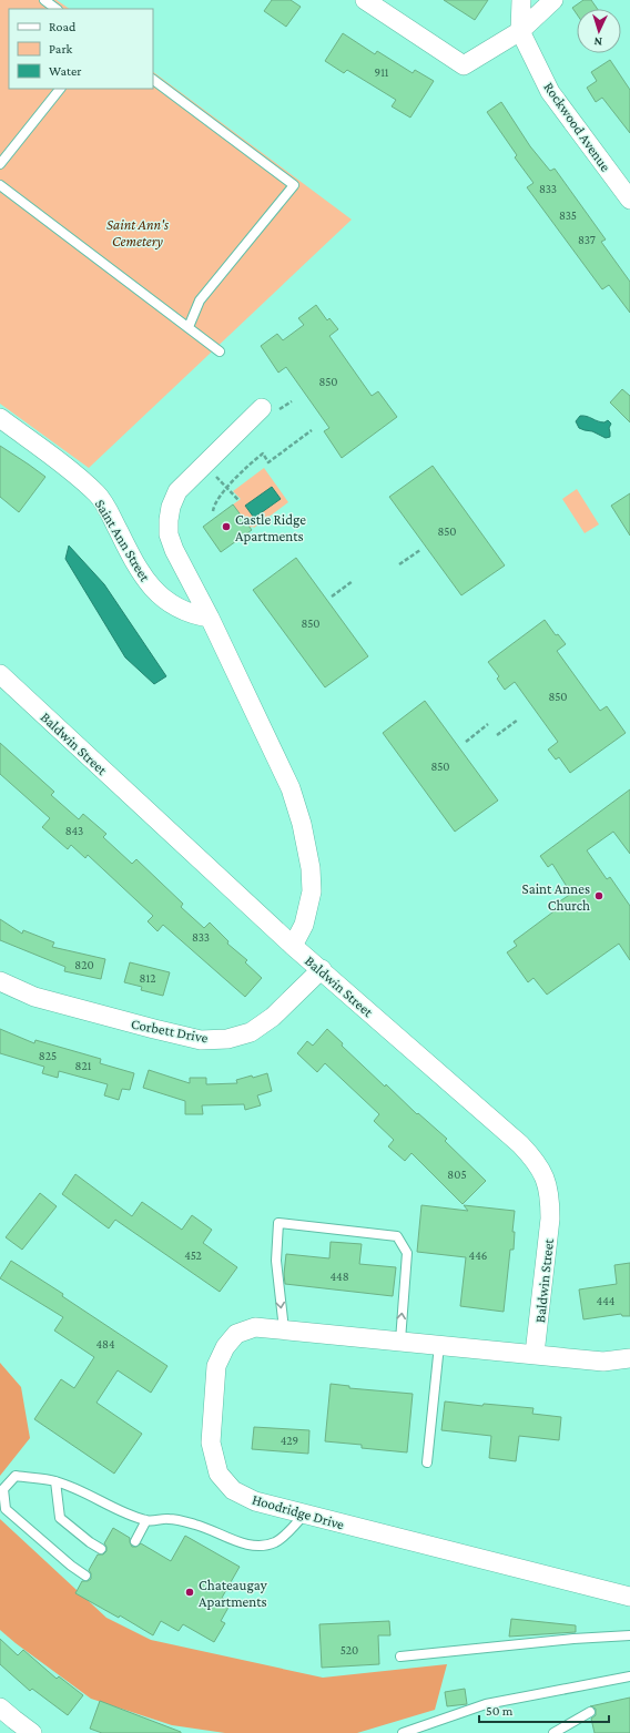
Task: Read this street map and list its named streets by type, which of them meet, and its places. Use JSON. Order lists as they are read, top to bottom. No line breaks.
{"streets":{"street":["Rockwood Avenue","Saint Ann Street","Baldwin Street","Corbett Drive","Hoodridge Drive"]},"crossings":[["Baldwin Street","Corbett Drive"],["Baldwin Street","Hoodridge Drive"]],"parks":["Saint Ann's Cemetery"],"places":["Castle Ridge Apartments","Saint Annes Church","Chateaugay Apartments"],"house_numbers":["911","833","835","837","850","850","850","850","850","843","833","820","812","825","821","805","452","446","448","444","484","429","520"],"legend":["Road","Park","Water"],"scale_bar":"50 m","north":"bottom"}
